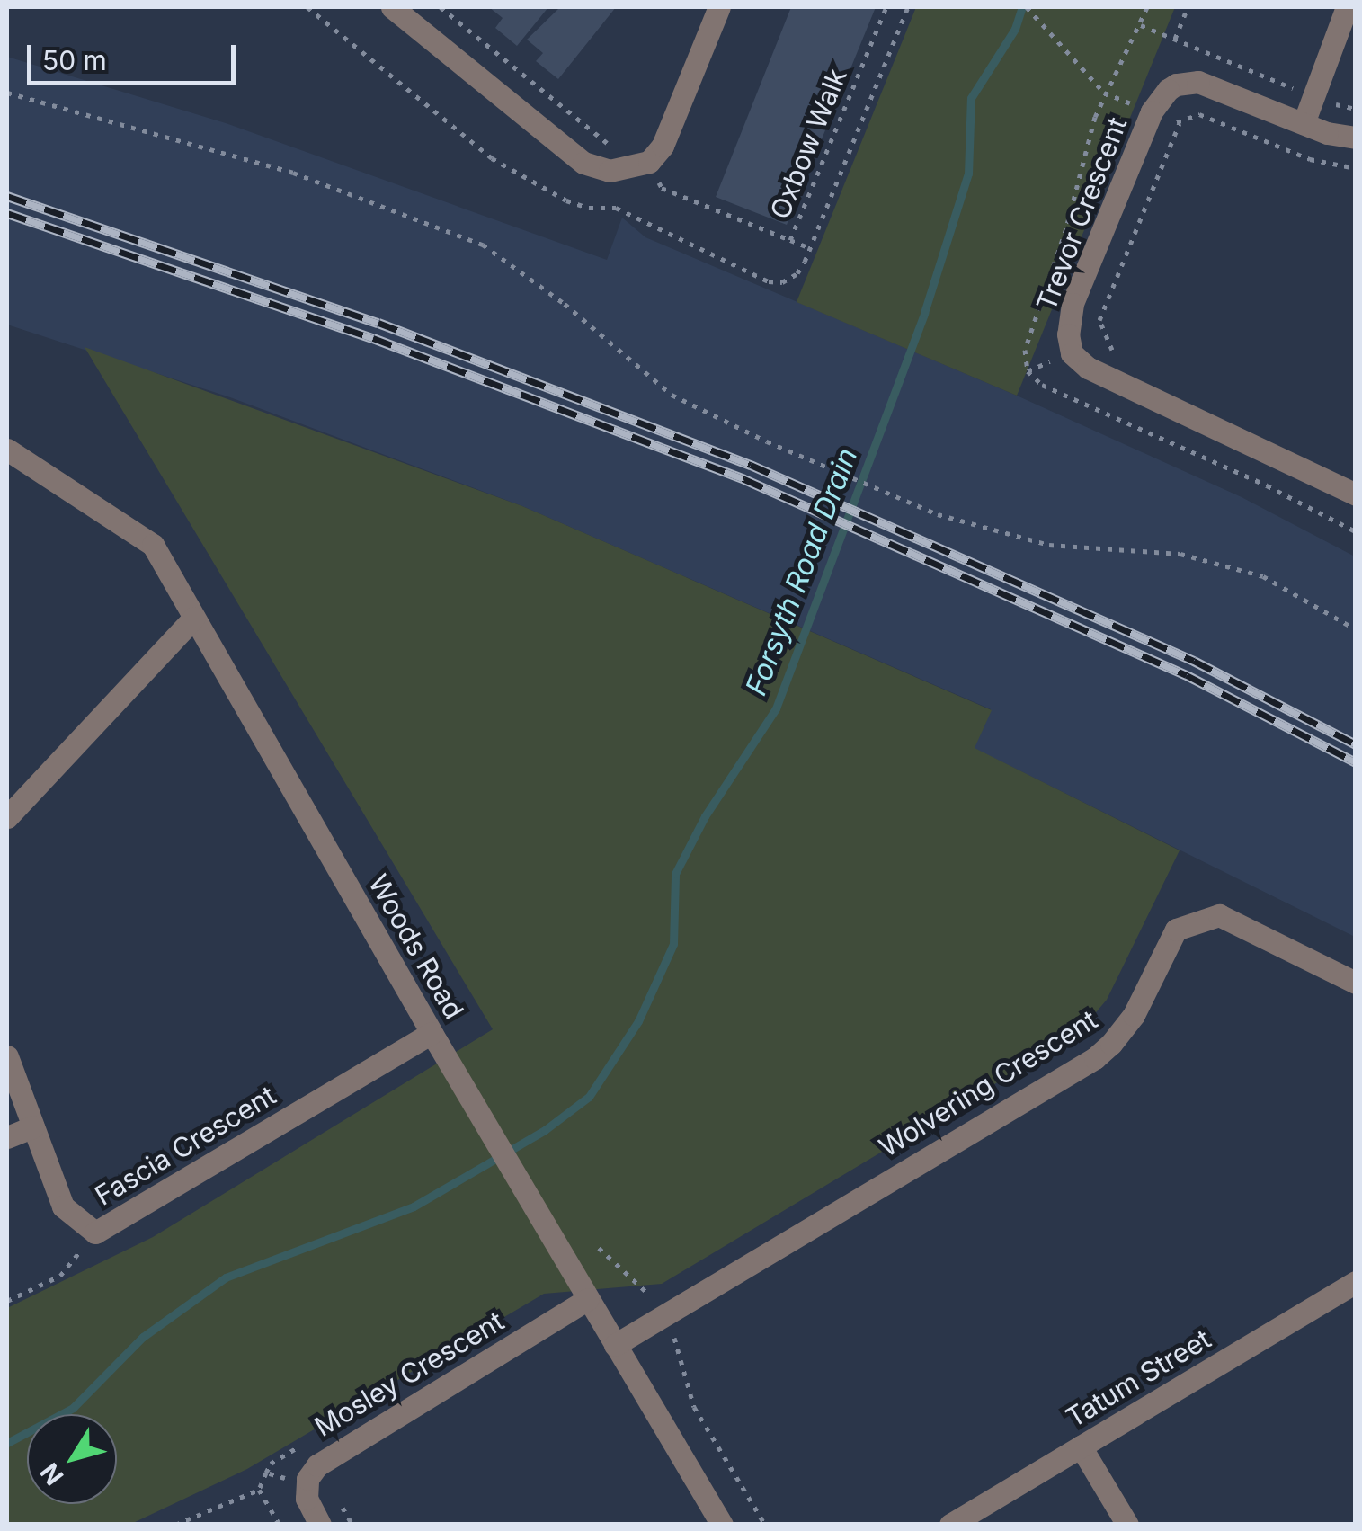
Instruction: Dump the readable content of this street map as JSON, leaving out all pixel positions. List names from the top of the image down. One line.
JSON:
{"streets":{"street":["Trevor Crescent","Woods Road","Wolvering Crescent","Fascia Crescent","Mosley Crescent","Tatum Street"],"path":["Oxbow Walk"]},"crossings":[["Woods Road","Wolvering Crescent"],["Woods Road","Fascia Crescent"],["Woods Road","Mosley Crescent"]],"water":["Forsyth Road Drain"],"scale_bar":"50 m","north":"bottom left"}
